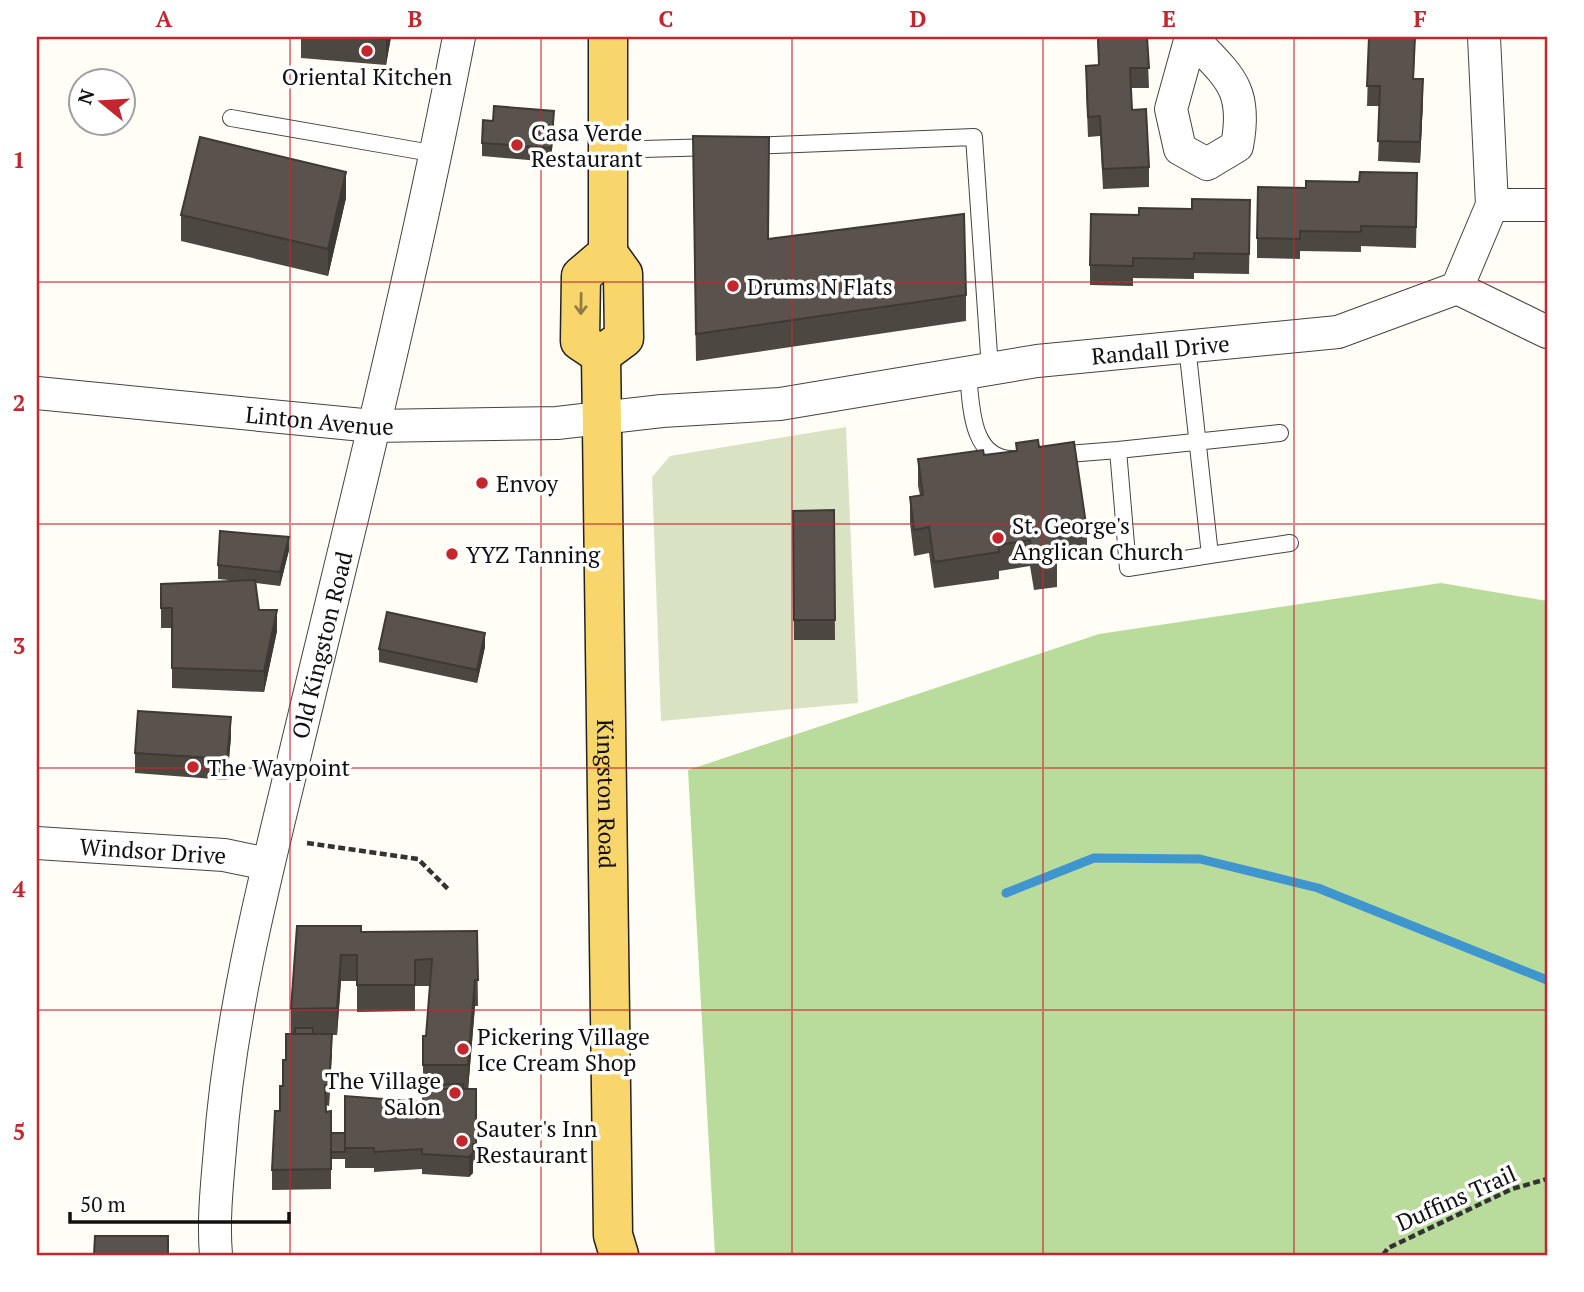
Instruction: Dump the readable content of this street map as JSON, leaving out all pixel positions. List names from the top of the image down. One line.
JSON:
{"streets":{"main road":["Kingston Road"],"street":["Randall Drive","Linton Avenue","Old Kingston Road","Windsor Drive"],"path":["Duffins Trail"]},"crossings":[["Randall Drive","Linton Avenue"],["Randall Drive","Kingston Road"],["Linton Avenue","Old Kingston Road"],["Linton Avenue","Kingston Road"],["Old Kingston Road","Windsor Drive"]],"places":["Oriental Kitchen","Casa Verde Restaurant","Drums N Flats","Envoy","St. George's Anglican Church","YYZ Tanning","The Waypoint","Pickering Village Ice Cream Shop","The Village Salon","Sauter's Inn Restaurant"],"scale_bar":"50 m","north":"left","grid":{"columns":["A","B","C","D","E","F"],"rows":["1","2","3","4","5"]}}
